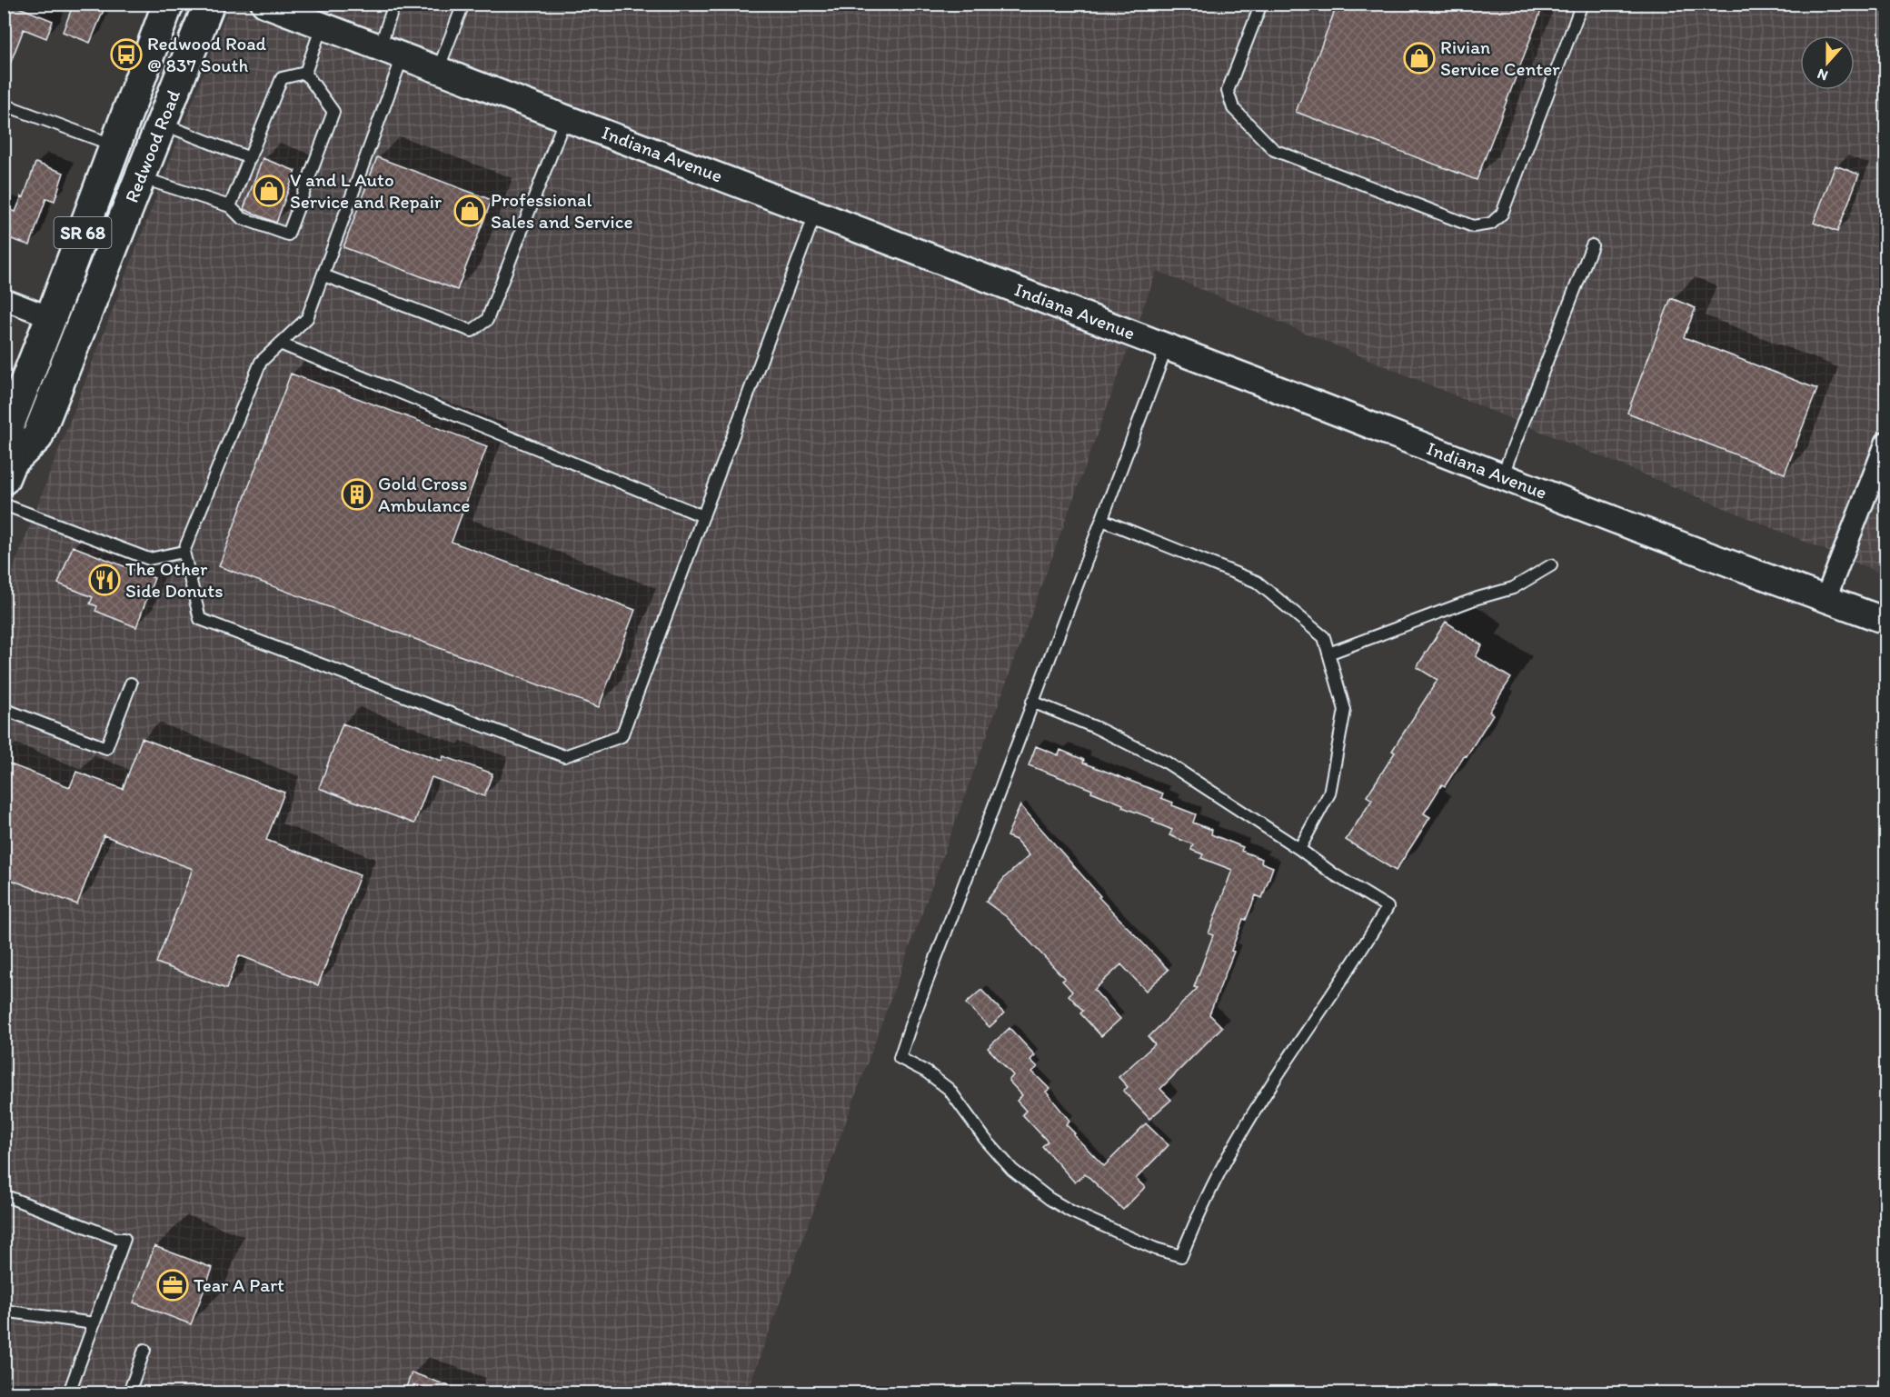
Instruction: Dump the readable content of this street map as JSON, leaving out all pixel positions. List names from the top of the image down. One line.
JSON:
{"streets":{"main road":["Redwood Road","SR 68"],"street":["Indiana Avenue"]},"places":{"bus stop":["Redwood Road @ 837 South"],"shop":["Rivian Service Center","V and L Auto Service and Repair","Professional Sales and Service"],"building":["Gold Cross Ambulance"],"restaurant":["The Other Side Donuts"],"office":["Tear A Part"]},"north":"bottom"}
